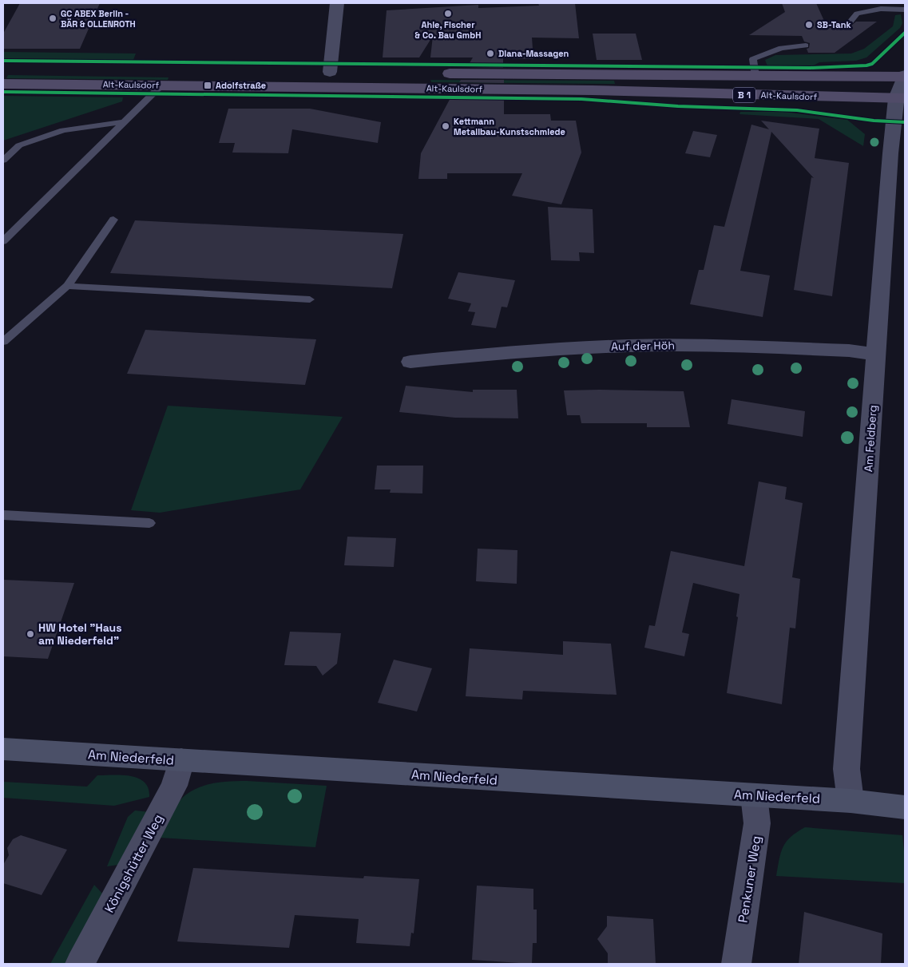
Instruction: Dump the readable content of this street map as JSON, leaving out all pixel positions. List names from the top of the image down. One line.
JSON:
{"streets":{"main road":["Alt-Kaulsdorf","B 1"],"street":["Auf der Höh","Am Feldberg","Am Niederfeld","Königshütter Weg","Penkuner Weg"]},"crossings":[["Alt-Kaulsdorf","Am Feldberg"],["Auf der Höh","Am Feldberg"],["Am Feldberg","Am Niederfeld"],["Am Niederfeld","Königshütter Weg"],["Am Niederfeld","Penkuner Weg"]],"places":{"other":["Ahle, Fischer & Co. Bau GmbH","GC ABEX Berlin - BÄR & OLLENROTH","SB-Tank","Diana-Massagen","Kettmann Metallbau-Kunstschmiede","HW Hotel \"Haus am Niederfeld\""],"transit":["Adolfstraße"]}}
